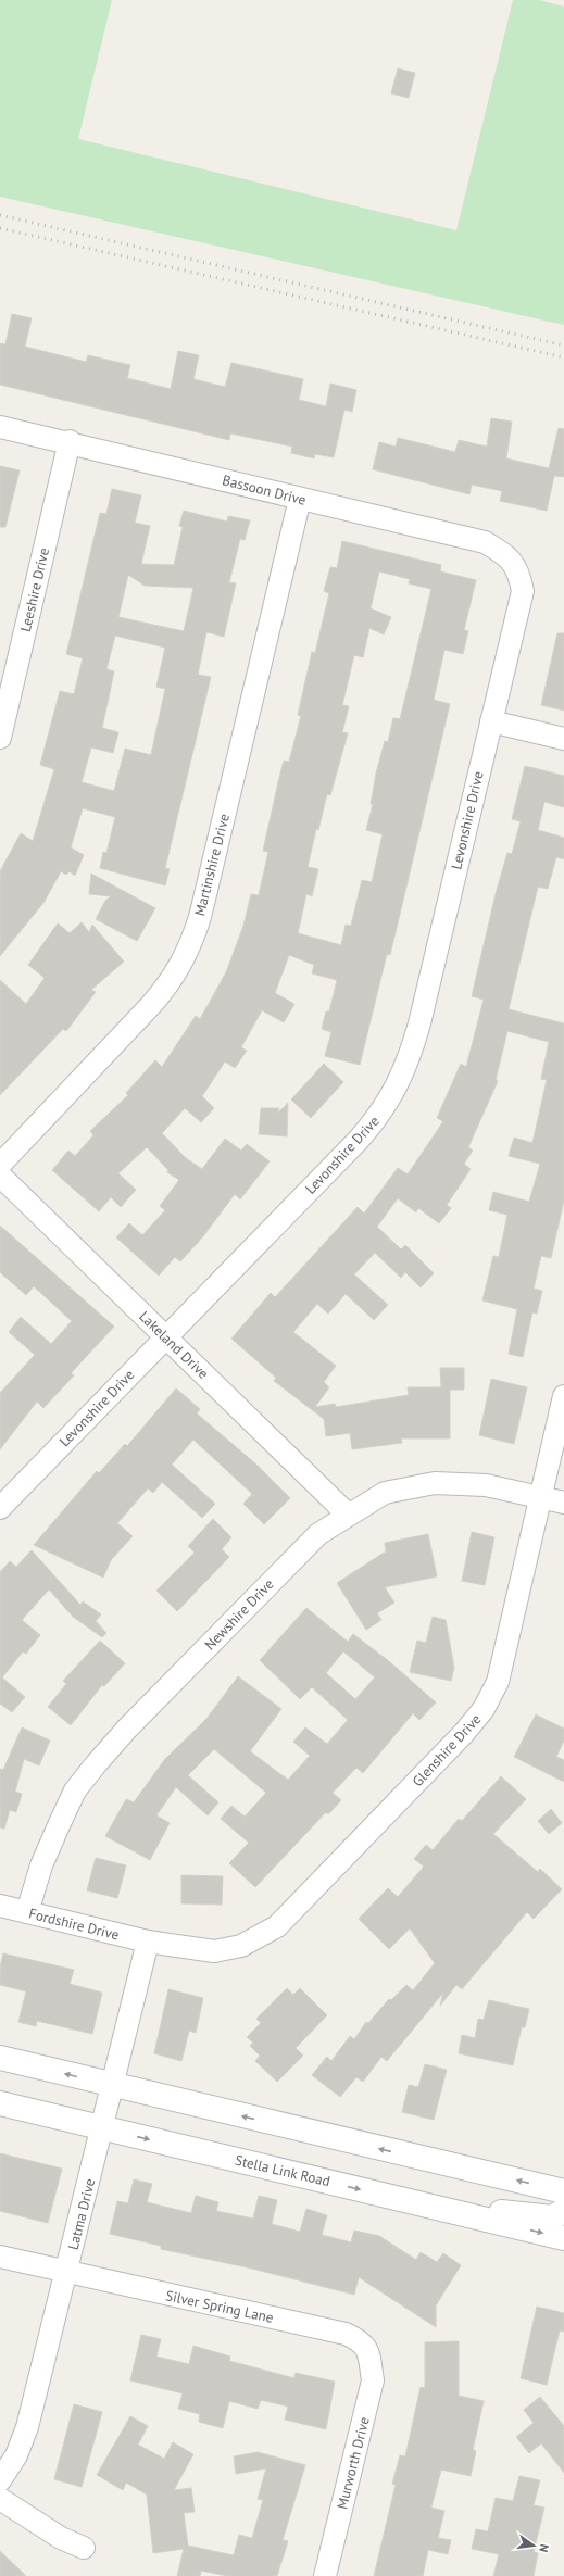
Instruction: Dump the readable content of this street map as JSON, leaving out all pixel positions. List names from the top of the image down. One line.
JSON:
{"streets":{"main road":["Stella Link Road"],"street":["Bassoon Drive","Leeshire Drive","Levonshire Drive","Martinshire Drive","Lakeland Drive","Newshire Drive","Glenshire Drive","Fordshire Drive","Latma Drive","Silver Spring Lane","Murworth Drive"]},"crossings":[["Bassoon Drive","Leeshire Drive"],["Bassoon Drive","Levonshire Drive"],["Bassoon Drive","Martinshire Drive"],["Levonshire Drive","Lakeland Drive"],["Lakeland Drive","Newshire Drive"],["Newshire Drive","Glenshire Drive"],["Newshire Drive","Fordshire Drive"],["Glenshire Drive","Fordshire Drive"],["Glenshire Drive","Latma Drive"],["Fordshire Drive","Latma Drive"],["Stella Link Road","Latma Drive"],["Latma Drive","Silver Spring Lane"],["Silver Spring Lane","Murworth Drive"]],"north":"right"}
